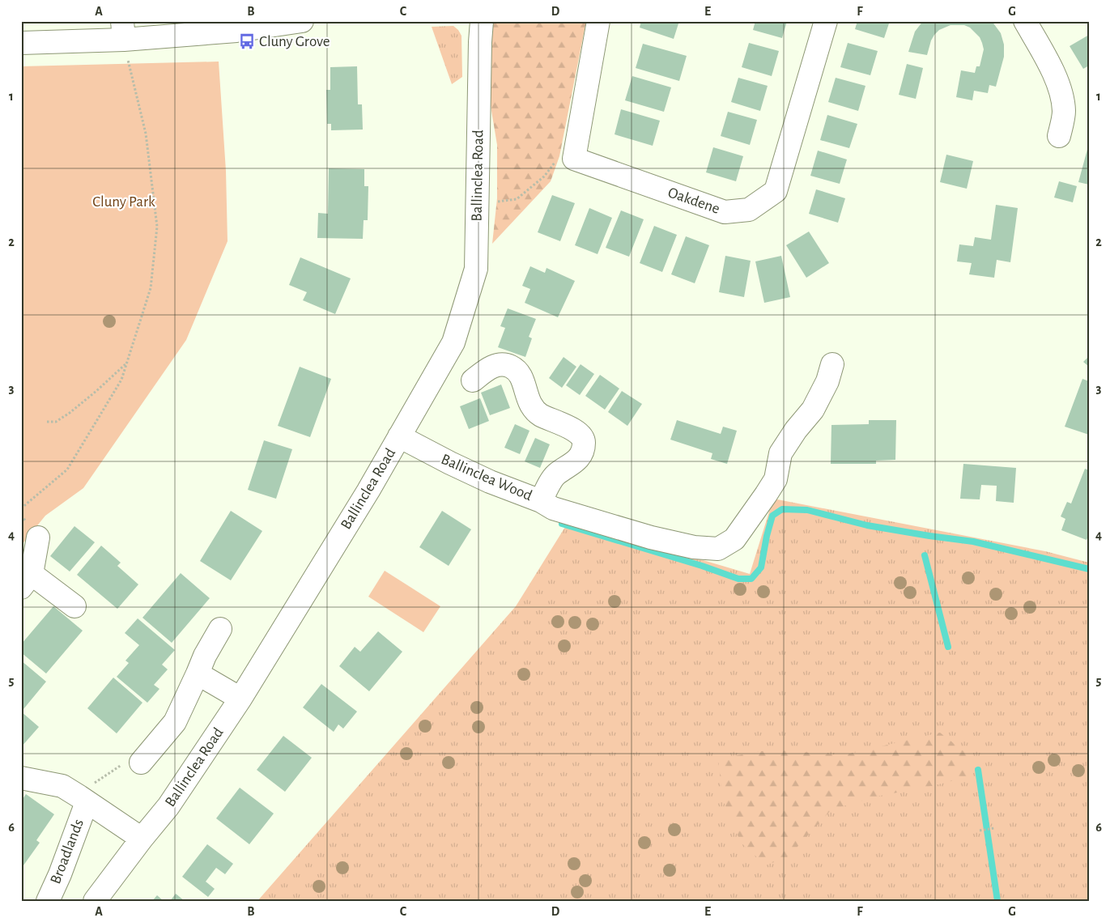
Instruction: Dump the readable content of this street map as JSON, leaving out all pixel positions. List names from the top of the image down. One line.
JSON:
{"streets":{"street":["Ballinclea Road","Oakdene","Ballinclea Wood","Broadlands"]},"crossings":[["Ballinclea Road","Ballinclea Wood"],["Ballinclea Road","Broadlands"]],"parks":["Cluny Park"],"places":{"bus stop":["Cluny Grove"]},"grid":{"columns":["A","B","C","D","E","F","G"],"rows":["1","2","3","4","5","6"]}}
